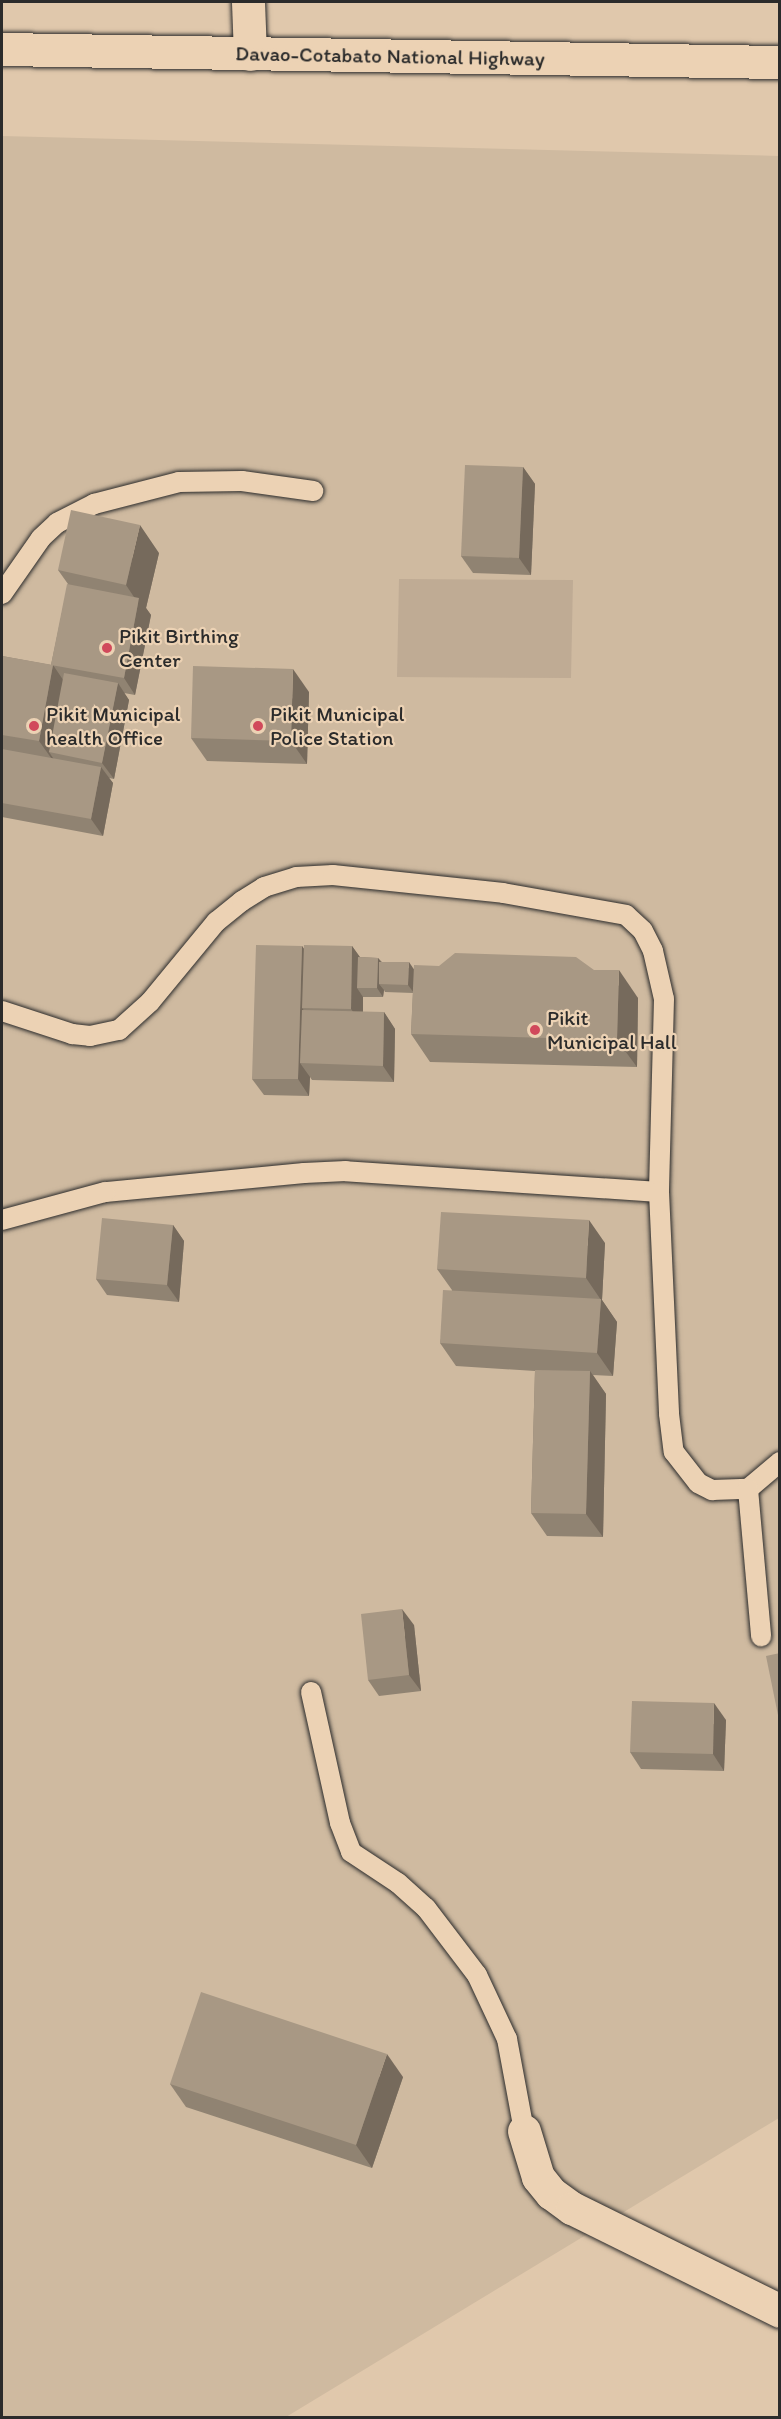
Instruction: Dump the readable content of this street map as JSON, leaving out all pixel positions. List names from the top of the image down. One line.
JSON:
{"streets":{"main road":["Davao-Cotabato National Highway"]},"places":["Pikit Birthing Center","Pikit Municipal health Office","Pikit Municipal Police Station","Pikit Municipal Hall"]}
